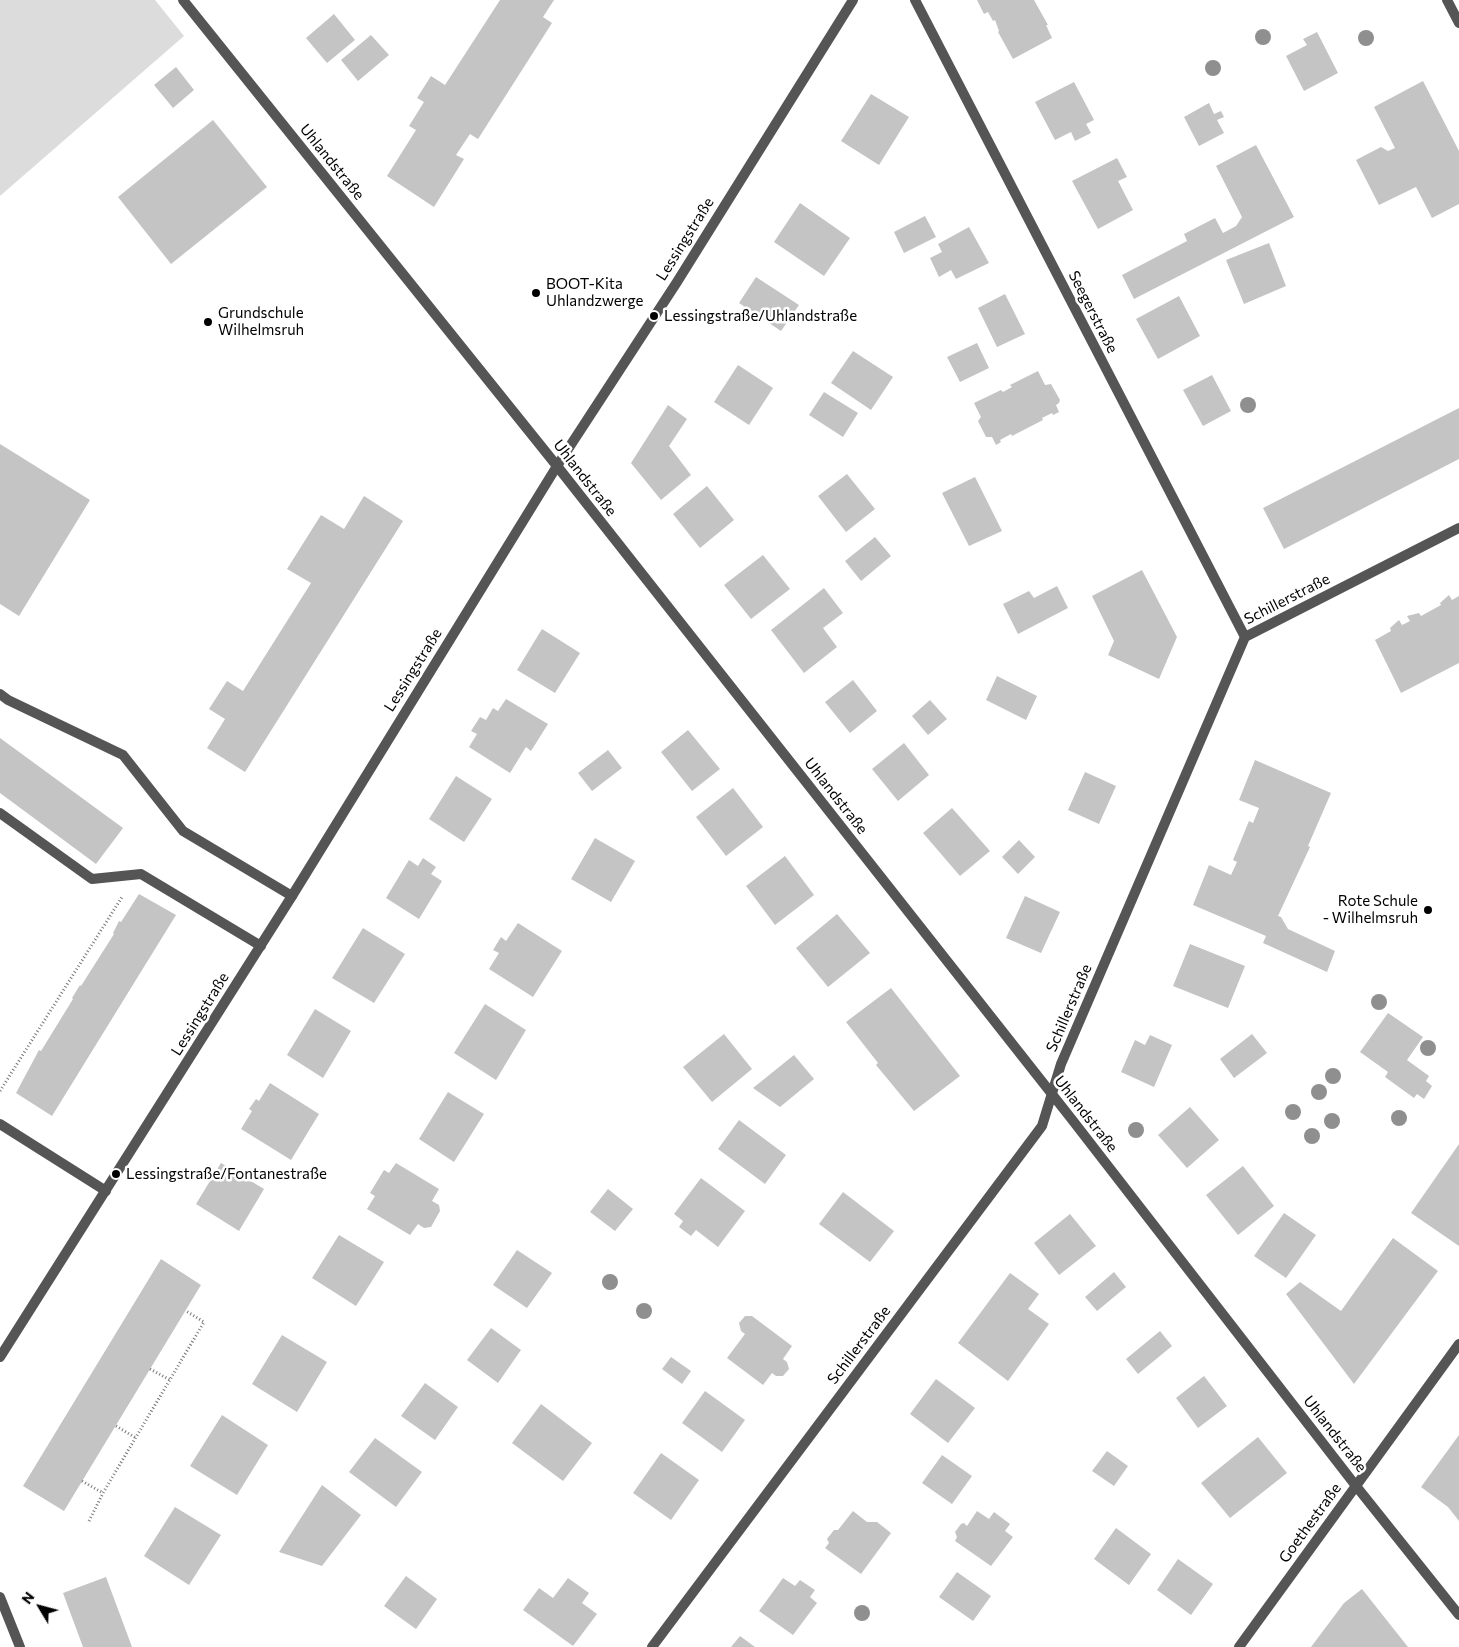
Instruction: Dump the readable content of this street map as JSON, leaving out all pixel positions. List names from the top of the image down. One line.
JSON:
{"streets":{"street":["Uhlandstraße","Lessingstraße","Seegerstraße","Schillerstraße","Goethestraße"]},"crossings":[["Uhlandstraße","Lessingstraße"],["Uhlandstraße","Schillerstraße"],["Uhlandstraße","Goethestraße"],["Seegerstraße","Schillerstraße"]],"places":["BOOT-Kita Uhlandzwerge","Lessingstraße/Uhlandstraße","Grundschule Wilhelmsruh","Rote Schule - Wilhelmsruh","Lessingstraße/Fontanestraße"],"north":"top left"}
